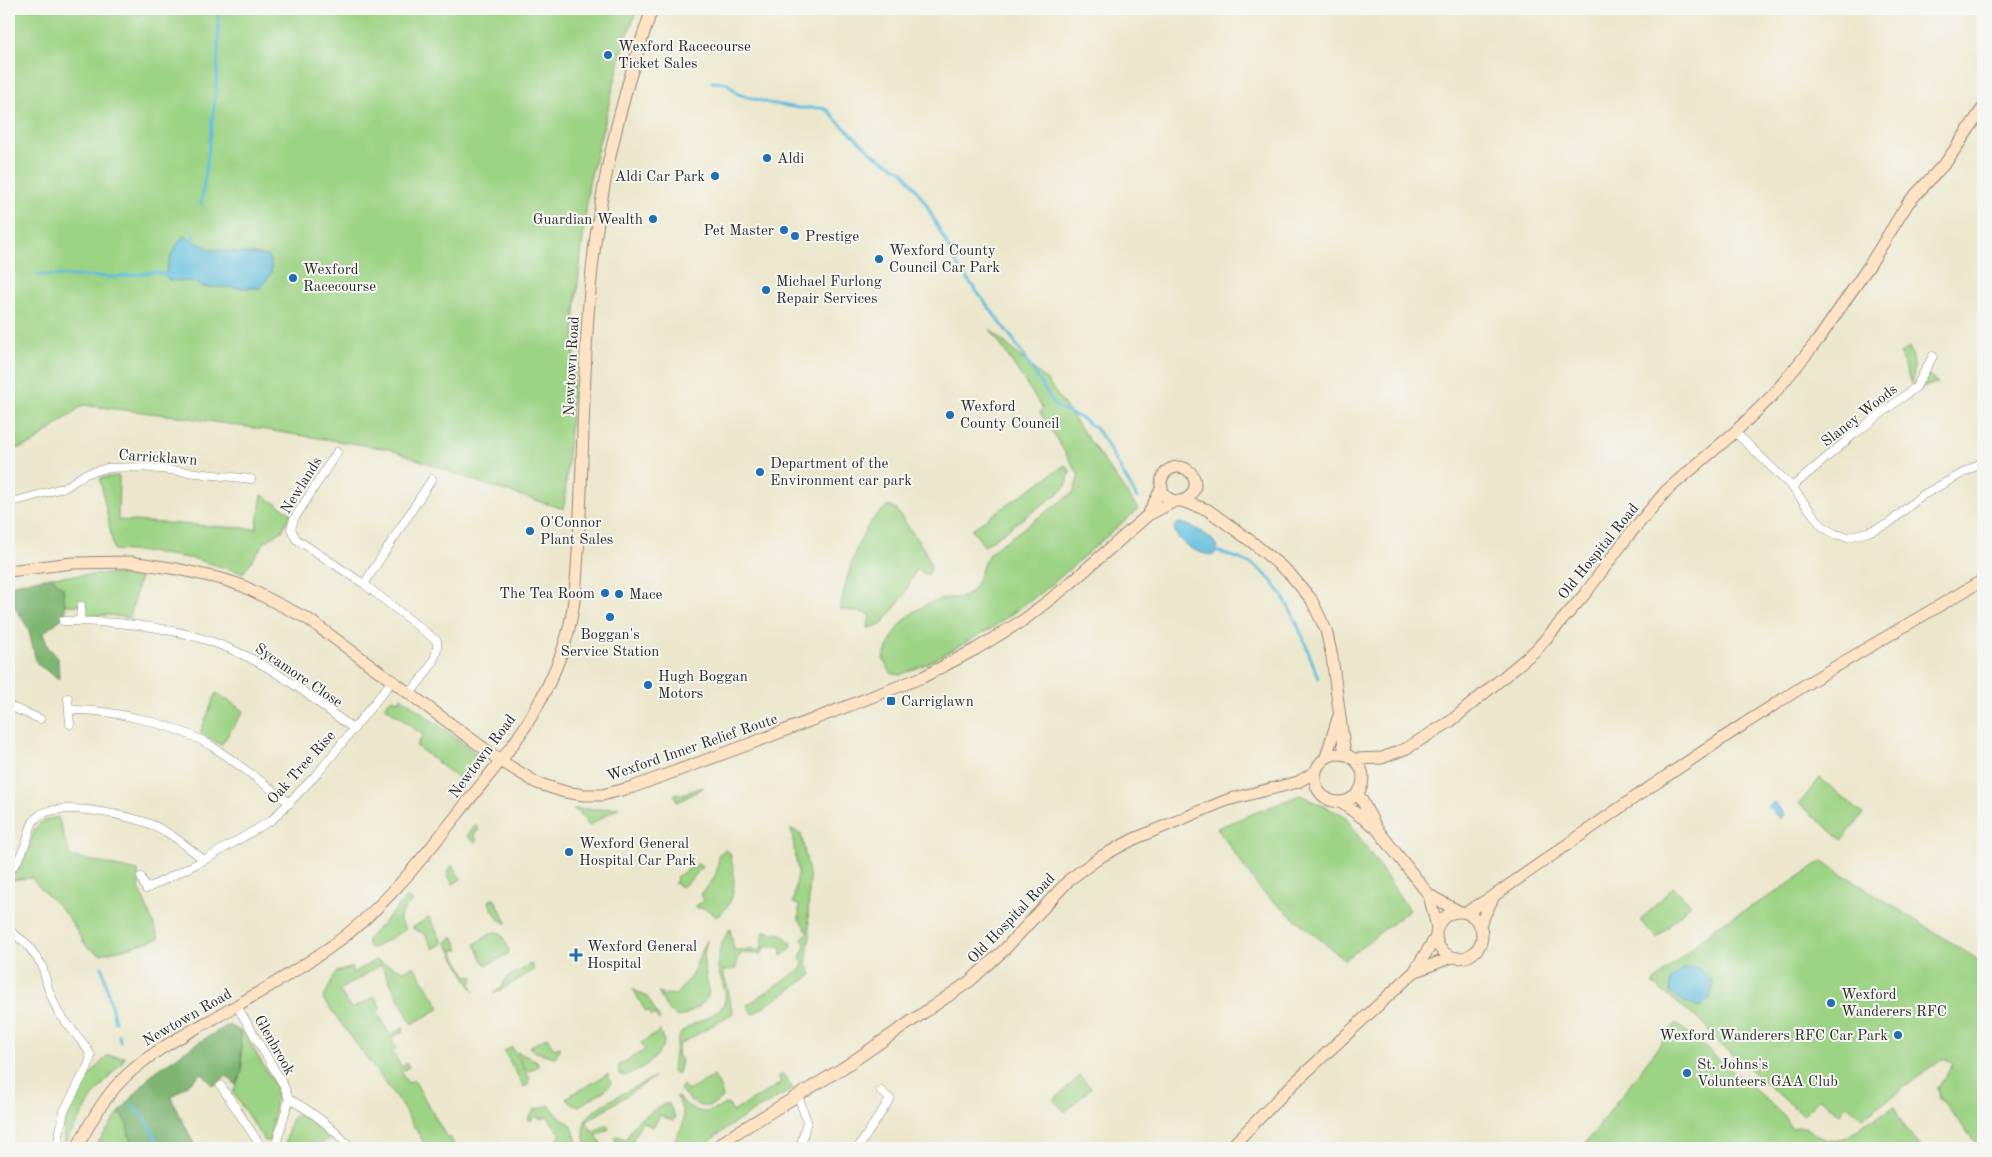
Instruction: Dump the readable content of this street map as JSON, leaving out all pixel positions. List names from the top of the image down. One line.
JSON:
{"streets":{"street":["Newtown Road","Slaney Woods","Carricklawn","Newlands","Old Hospital Road","Sycamore Close","Wexford Inner Relief Route","Oak Tree Rise","Glenbrook"]},"crossings":[["Newtown Road","Wexford Inner Relief Route"],["Newtown Road","Glenbrook"],["Newlands","Wexford Inner Relief Route"],["Sycamore Close","Oak Tree Rise"],["Wexford Inner Relief Route","Oak Tree Rise"]],"places":{"other":["Wexford Racecourse Ticket Sales","Aldi","Aldi Car Park","Guardian Wealth","Pet Master","Prestige","Wexford County Council Car Park","Wexford Racecourse","Michael Furlong Repair Services","Wexford County Council","Department of the Environment car park","O'Connor Plant Sales","The Tea Room","Mace","Boggan's Service Station","Hugh Boggan Motors","Wexford General Hospital Car Park","Wexford Wanderers RFC","Wexford Wanderers RFC Car Park","St. Johns's Volunteers GAA Club"],"transit":["Carriglawn"],"health":["Wexford General Hospital"]}}
